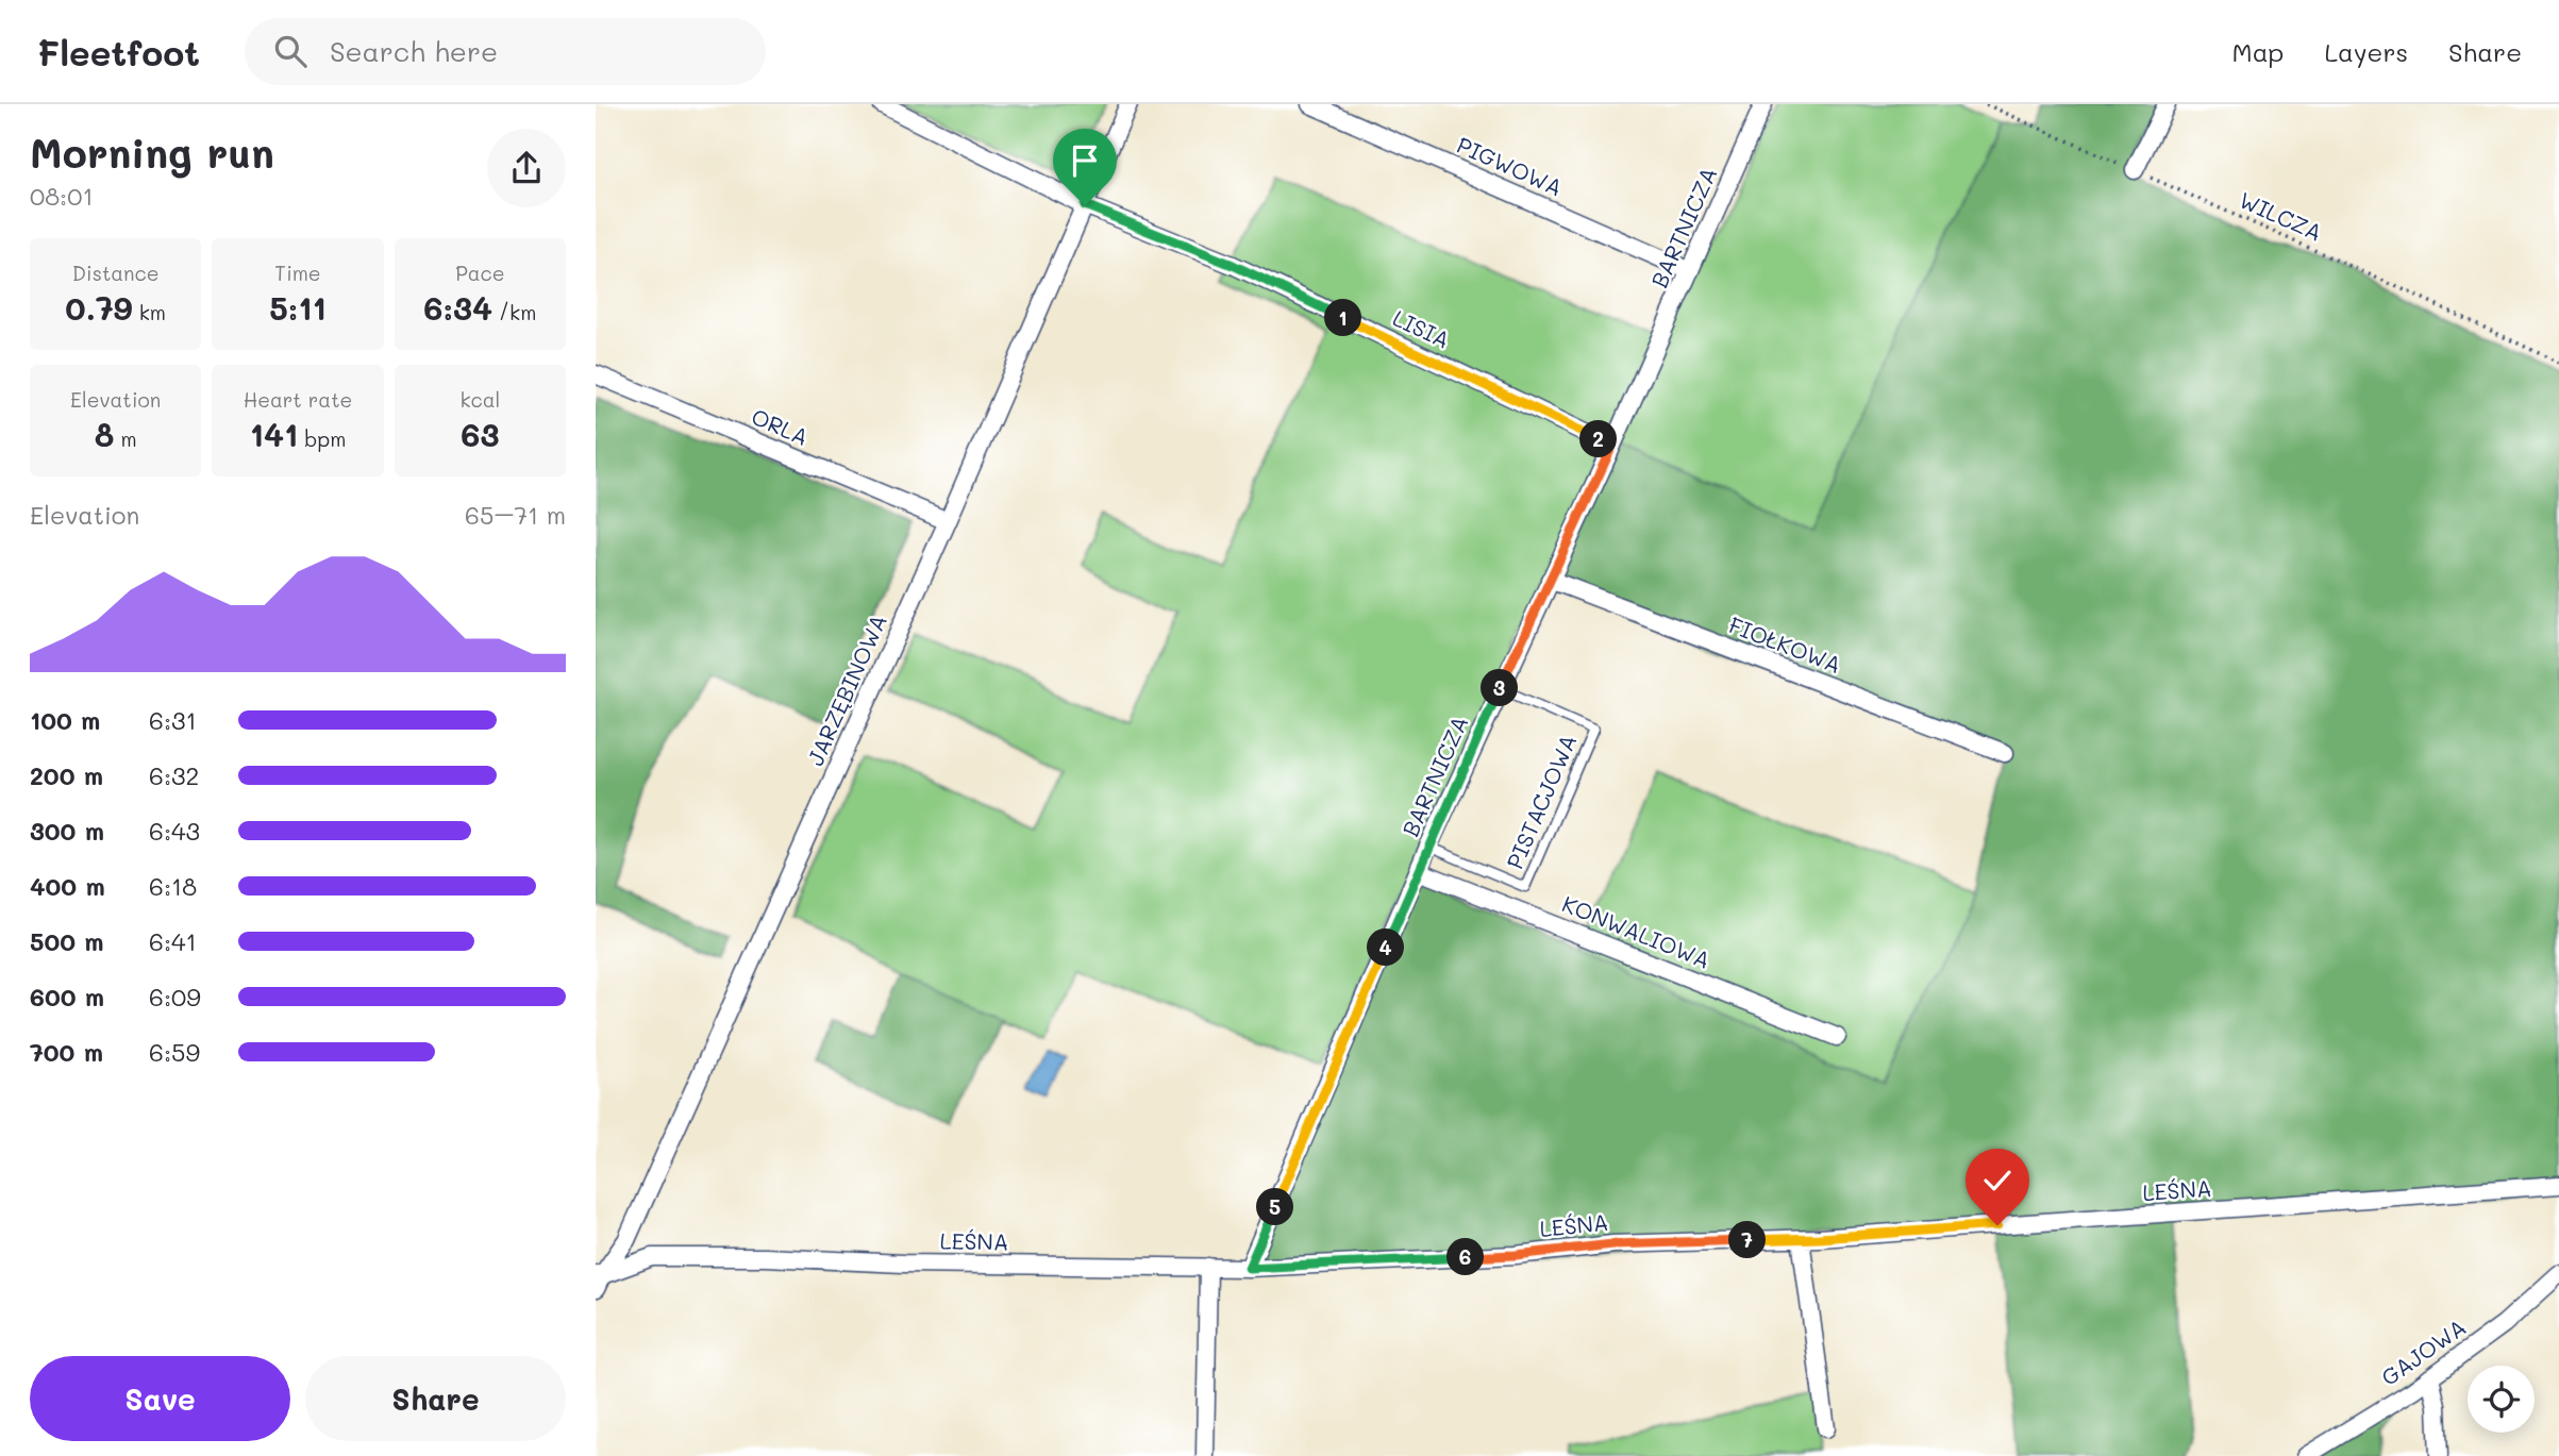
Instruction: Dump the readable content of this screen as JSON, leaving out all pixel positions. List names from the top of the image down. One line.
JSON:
{"streets":{"street":["PIGWOWA","BARTNICZA","LISIA","ORLA","FIOŁKOWA","JARZĘBINOWA","KONWALIOWA","LEŚNA","GAJOWA"],"lane":["PISTACJOWA"],"path":["WILCZA"]},"crossings":[["PIGWOWA","BARTNICZA"],["BARTNICZA","LISIA"],["BARTNICZA","FIOŁKOWA"],["BARTNICZA","PISTACJOWA"],["BARTNICZA","KONWALIOWA"],["BARTNICZA","LEŚNA"],["LISIA","JARZĘBINOWA"],["ORLA","JARZĘBINOWA"],["JARZĘBINOWA","LEŚNA"]],"page":{"header":"Fleetfoot","search":"Search here","nav":["Map","Layers","Share"],"heading":["Morning run","08:01"],"stats":[["Distance","0.79 km"],["Time","5:11"],["Pace","6:34 /km"],["Elevation","8 m"],["Heart rate","141 bpm"],["kcal","63"]],"pins":["1","2","3","4","5","7","6"],"chart":["Elevation","65–71 m"],"list":[{"name":"100 m","note":"6:31"},{"name":"200 m","note":"6:32"},{"name":"300 m","note":"6:43"},{"name":"400 m","note":"6:18"},{"name":"500 m","note":"6:41"},{"name":"600 m","note":"6:09"},{"name":"700 m","note":"6:59"}],"buttons":["Save","Share"]}}
